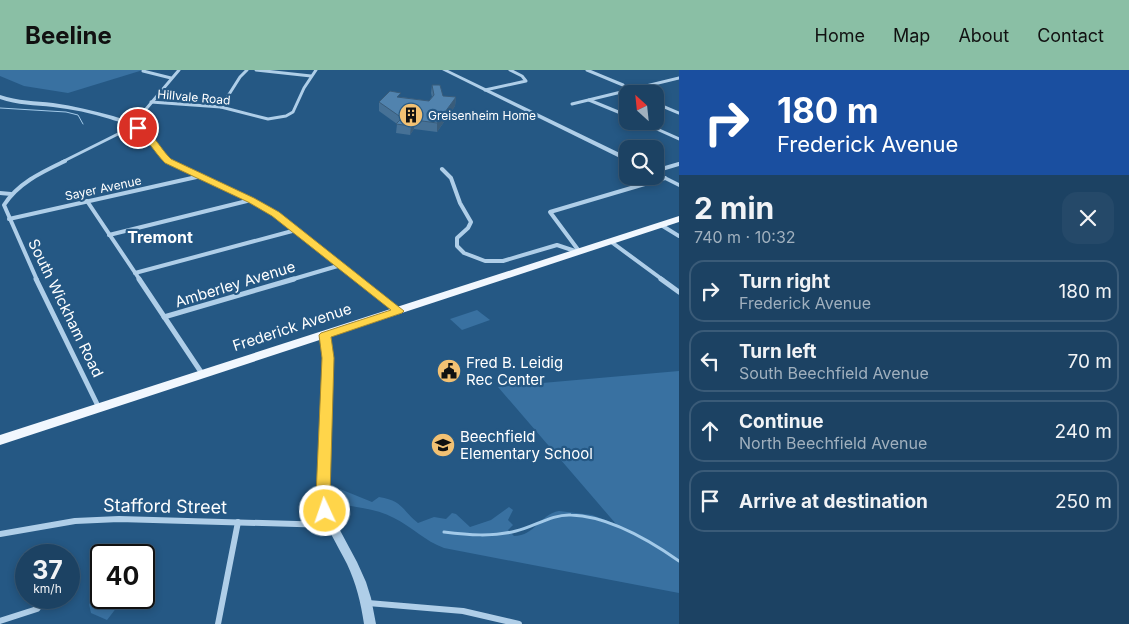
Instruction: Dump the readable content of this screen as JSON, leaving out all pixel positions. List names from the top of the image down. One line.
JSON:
{"streets":{"main road":["Frederick Avenue"],"street":["Hillvale Road","Sayer Avenue","Amberley Avenue","South Wickham Road","Stafford Street"]},"crossings":[["Sayer Avenue","South Wickham Road"],["South Wickham Road","Frederick Avenue"]],"districts":["Tremont"],"places":{"building":["Greisenheim Home"],"public building":["Fred B. Leidig Rec Center"],"school or university":["Beechfield Elementary School"]},"north":"top left","page":{"header":"Beeline","nav":["Home","Map","About","Contact"],"turn":["180 m","Frederick Avenue"],"heading":["2 min","740 m · 10:32"],"list":[{"name":"Turn right","note":"Frederick Avenue","value":"180 m"},{"name":"Turn left","note":"South Beechfield Avenue","value":"70 m"},{"name":"Continue","note":"North Beechfield Avenue","value":"240 m"},{"name":"Arrive at destination","value":"250 m"}],"speed":"37 km/h","limit":"40"}}
